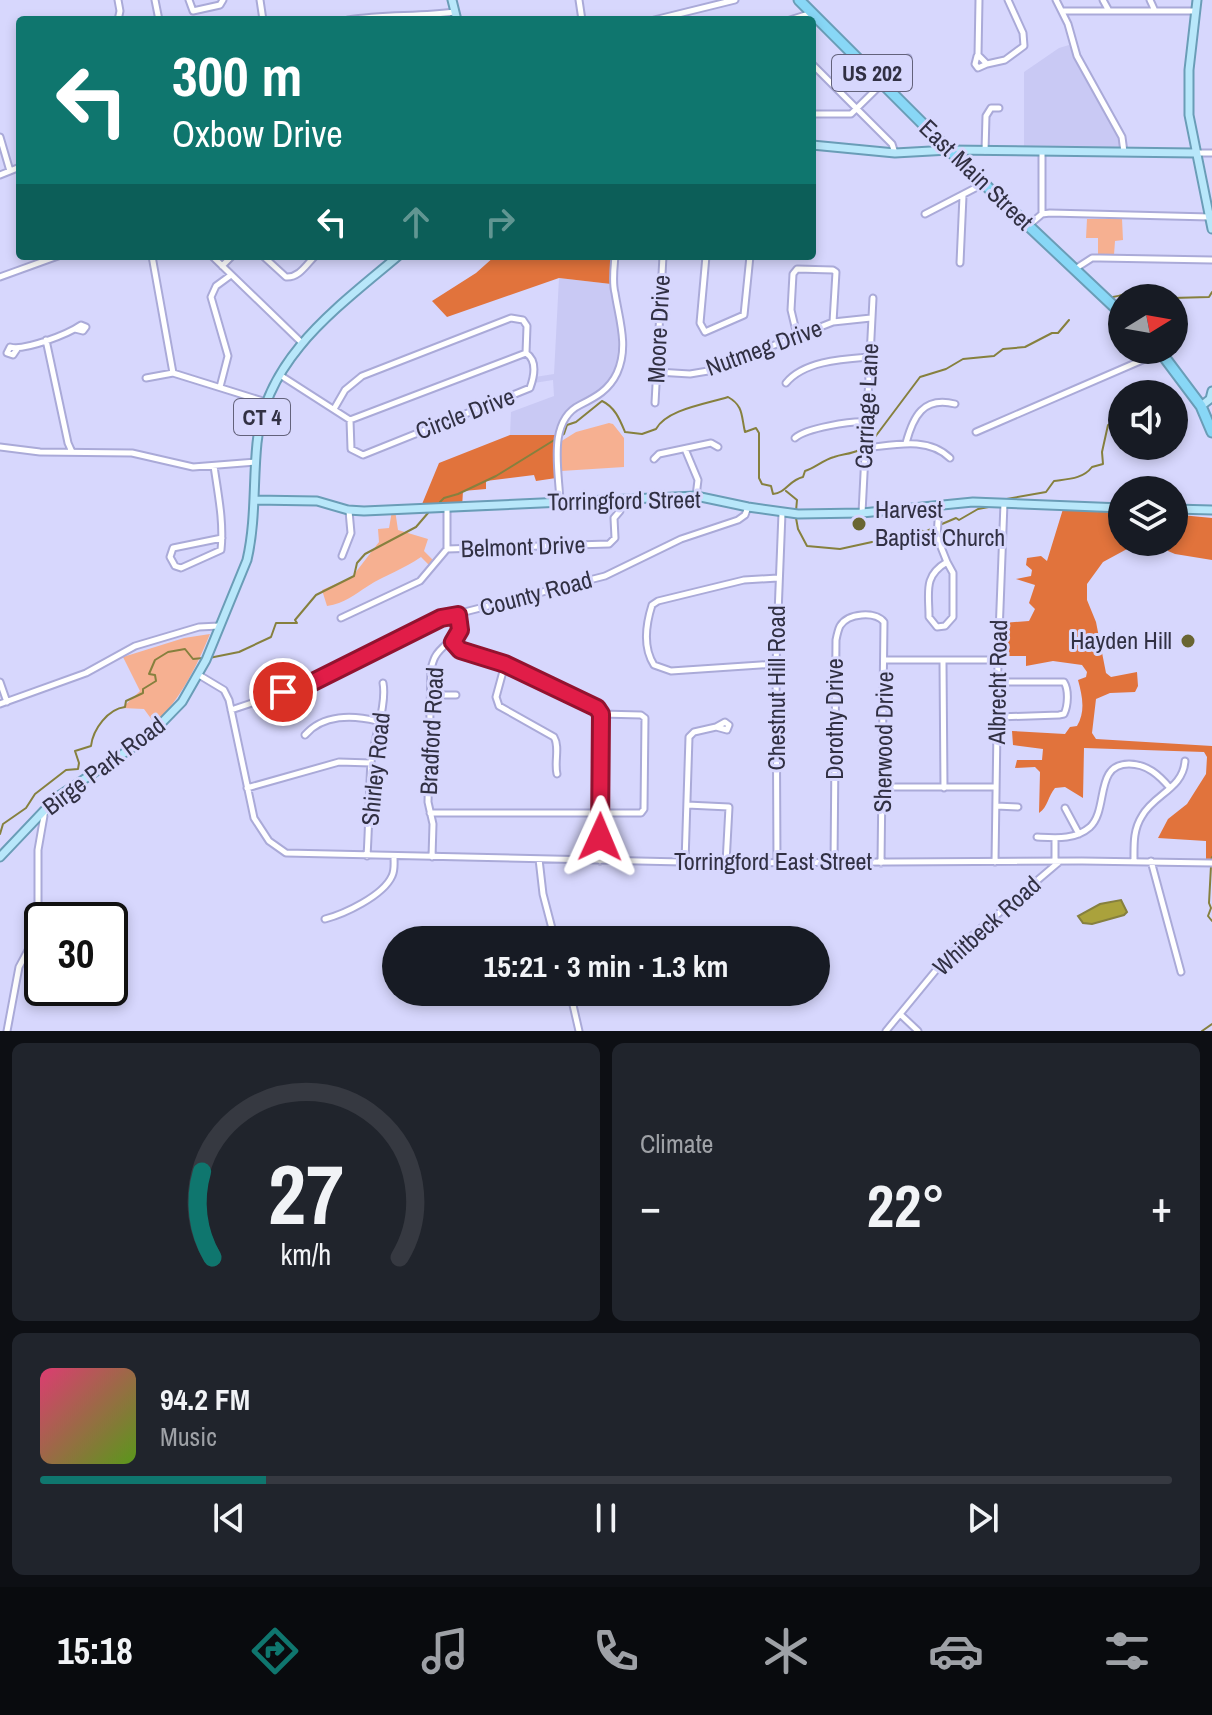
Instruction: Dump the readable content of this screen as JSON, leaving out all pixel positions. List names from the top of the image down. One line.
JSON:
{"streets":{"highway":["US 202","East Main Street"],"main road":["CT 4","Torringford Street","Birge Park Road"],"street":["Moore Drive","Nutmeg Drive","Carriage Lane","Circle Drive","Belmont Drive","County Road","Albrecht Road","Chestnut Hill Road","Dorothy Drive","Bradford Road","Sherwood Drive","Shirley Road","Torringford East Street","Whitbeck Road"]},"crossings":[["Moore Drive","Nutmeg Drive"],["Nutmeg Drive","Carriage Lane"],["Carriage Lane","Torringford Street"],["CT 4","Torringford Street"],["CT 4","Birge Park Road"],["Torringford Street","County Road"],["Torringford Street","Albrecht Road"],["Torringford Street","Chestnut Hill Road"],["County Road","Bradford Road"],["Albrecht Road","Torringford East Street"],["Chestnut Hill Road","Torringford East Street"],["Dorothy Drive","Sherwood Drive"],["Dorothy Drive","Torringford East Street"],["Bradford Road","Torringford East Street"],["Sherwood Drive","Torringford East Street"],["Shirley Road","Torringford East Street"],["Torringford East Street","Whitbeck Road"]],"places":["Harvest Baptist Church","Hayden Hill"],"north":"right","page":{"turn":["300 m","Oxbow Drive"],"limit":"30","trip":"15:21 · 3 min · 1.3 km","tile":"Climate","heat":["−","22°","+"],"song":["94.2 FM","Music"],"tabs":"15:18","gauge":["27","km/h"]}}
